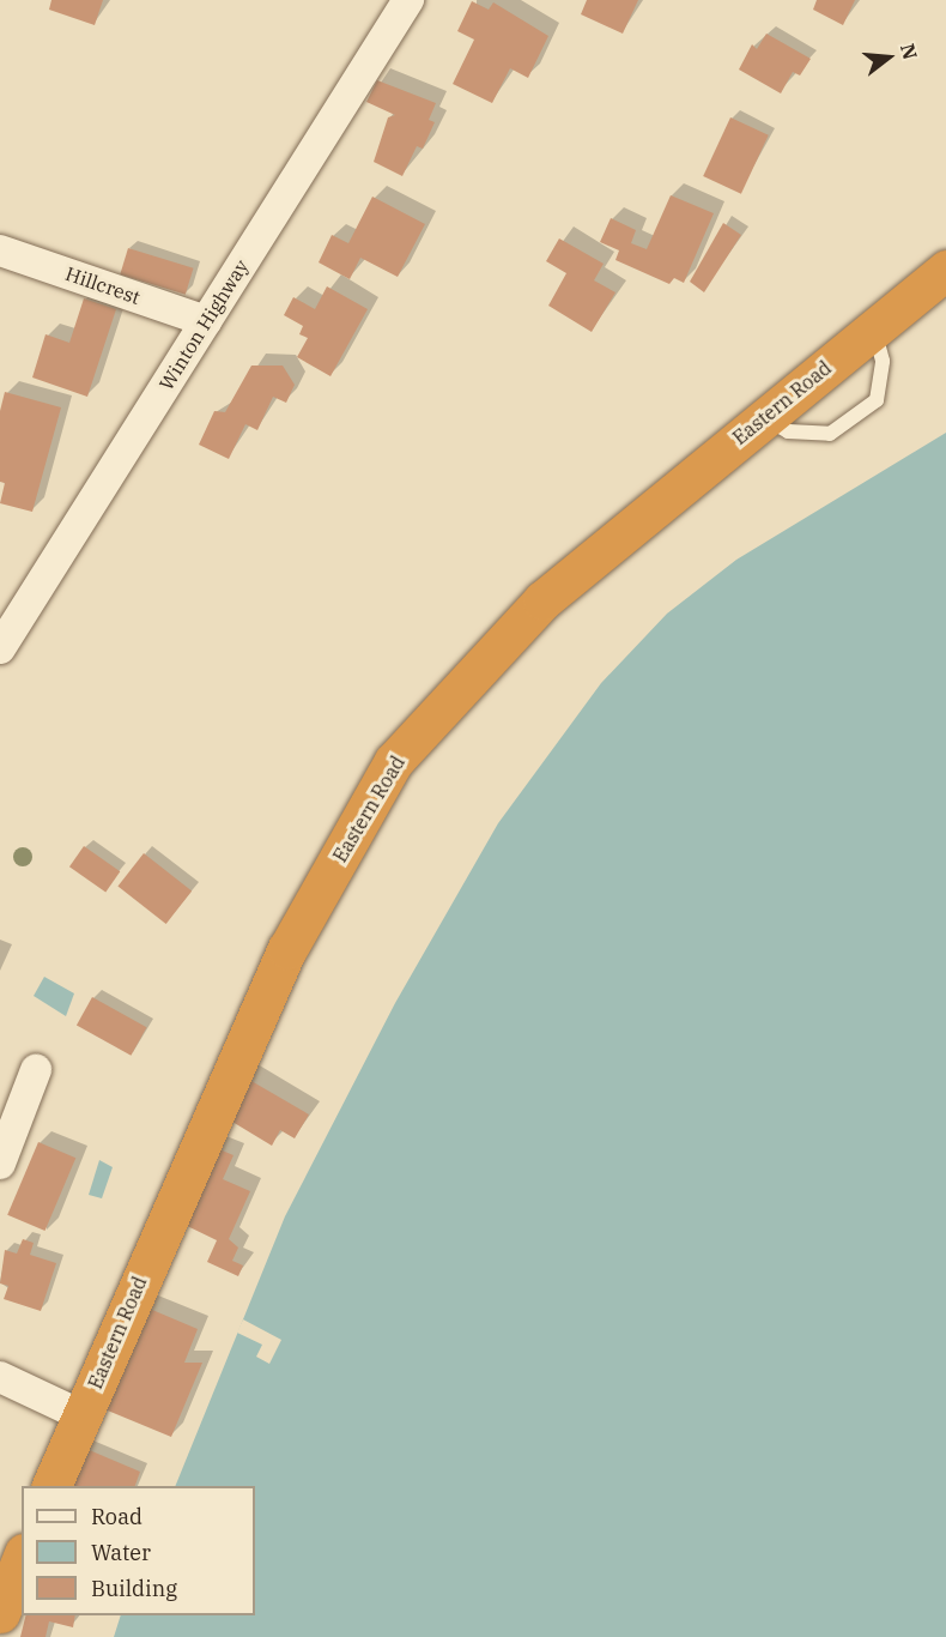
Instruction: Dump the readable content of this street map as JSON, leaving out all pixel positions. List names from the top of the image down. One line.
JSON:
{"streets":{"highway":["Eastern Road"],"street":["Hillcrest","Winton Highway"]},"crossings":[["Hillcrest","Winton Highway"]],"legend":["Road","Water","Building"],"north":"right"}
